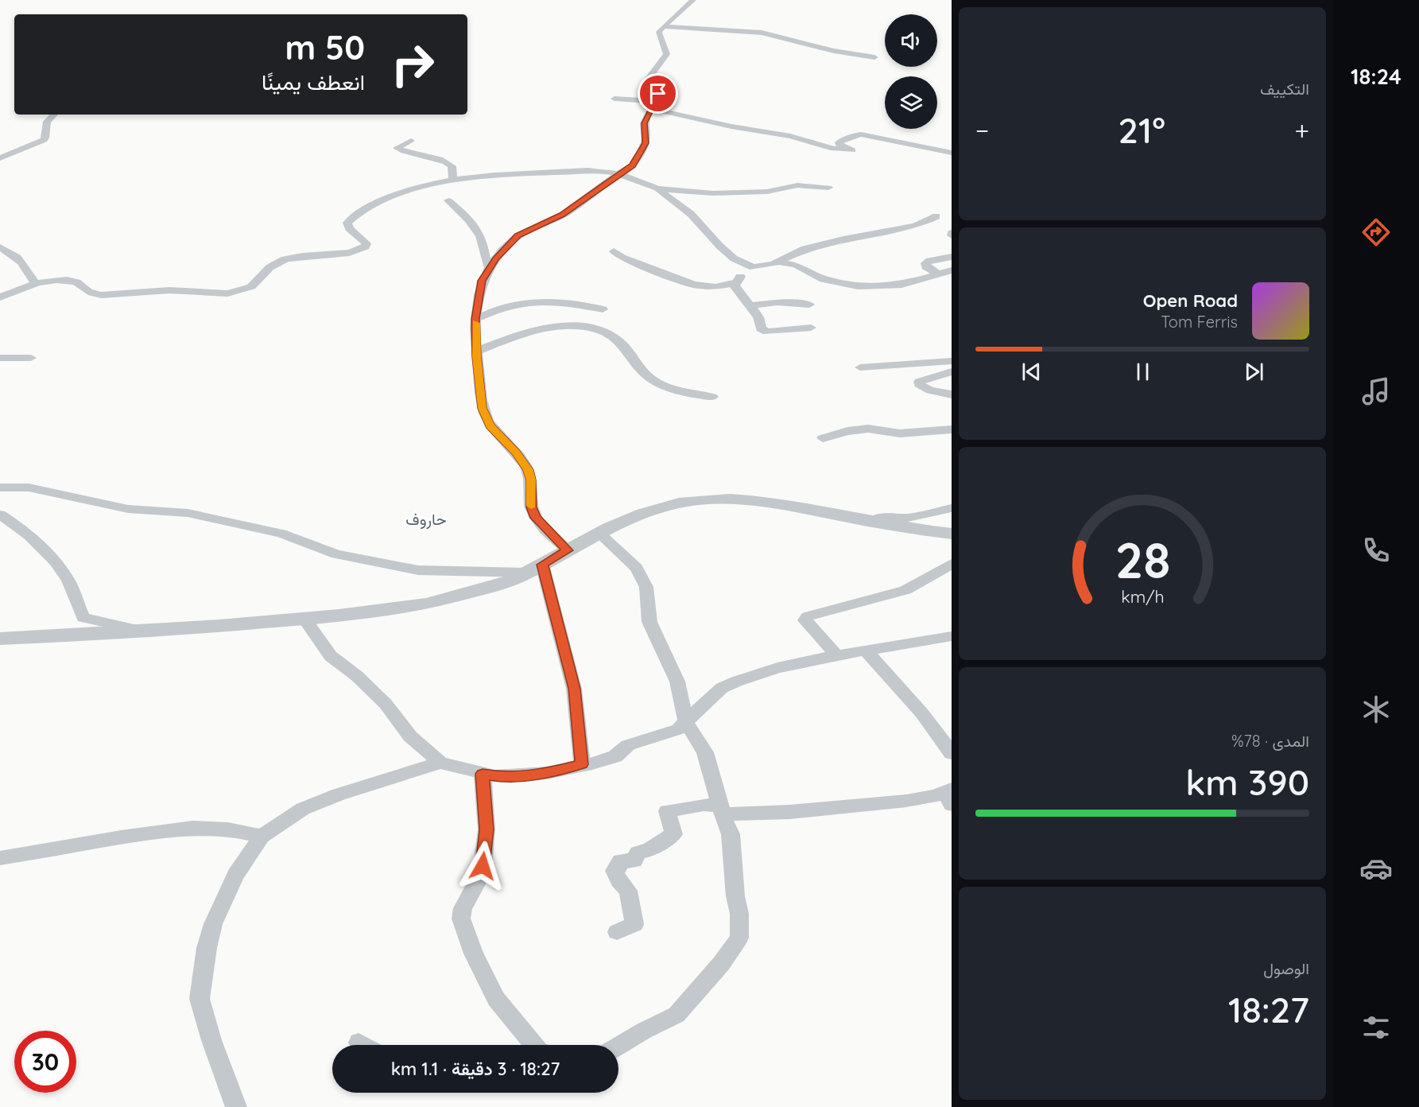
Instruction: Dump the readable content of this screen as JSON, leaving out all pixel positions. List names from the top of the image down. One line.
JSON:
{"districts":["حاروف"],"page":{"tabs":"18:24","tile":["التكييف",["المدى · 78%","390 km"],["الوصول","18:27"]],"turn":["50 m","انعطف يمينًا"],"heat":["−","21°","+"],"song":["Open Road","Tom Ferris"],"limit":"30","trip":"18:27 · 3 دقيقة · 1.1 km","gauge":["28","km/h"]}}
